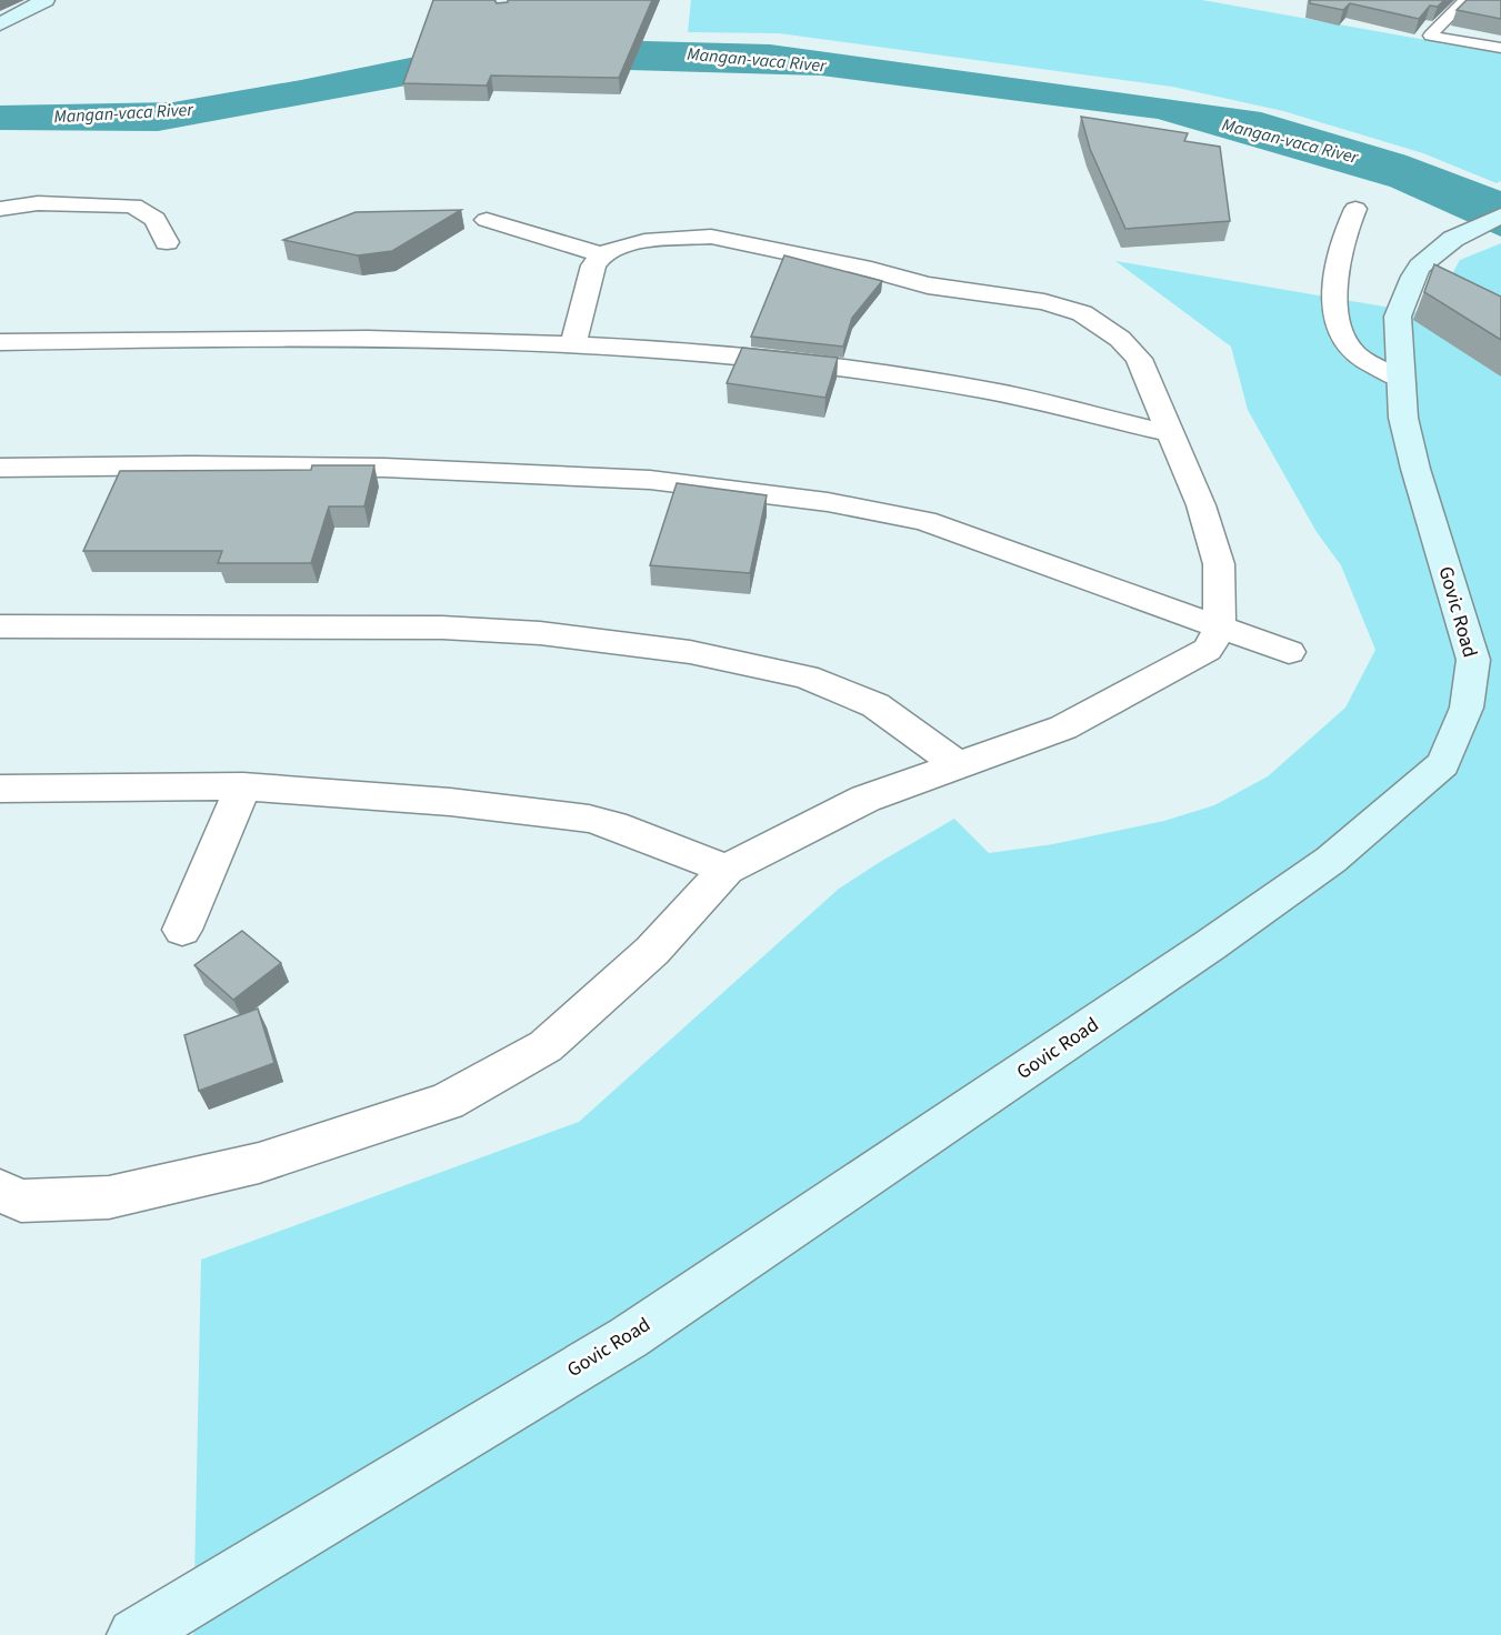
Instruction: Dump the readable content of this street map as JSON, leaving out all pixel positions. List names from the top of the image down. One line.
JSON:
{"streets":{"main road":["Govic Road"]},"water":["Mangan-vaca River"]}
